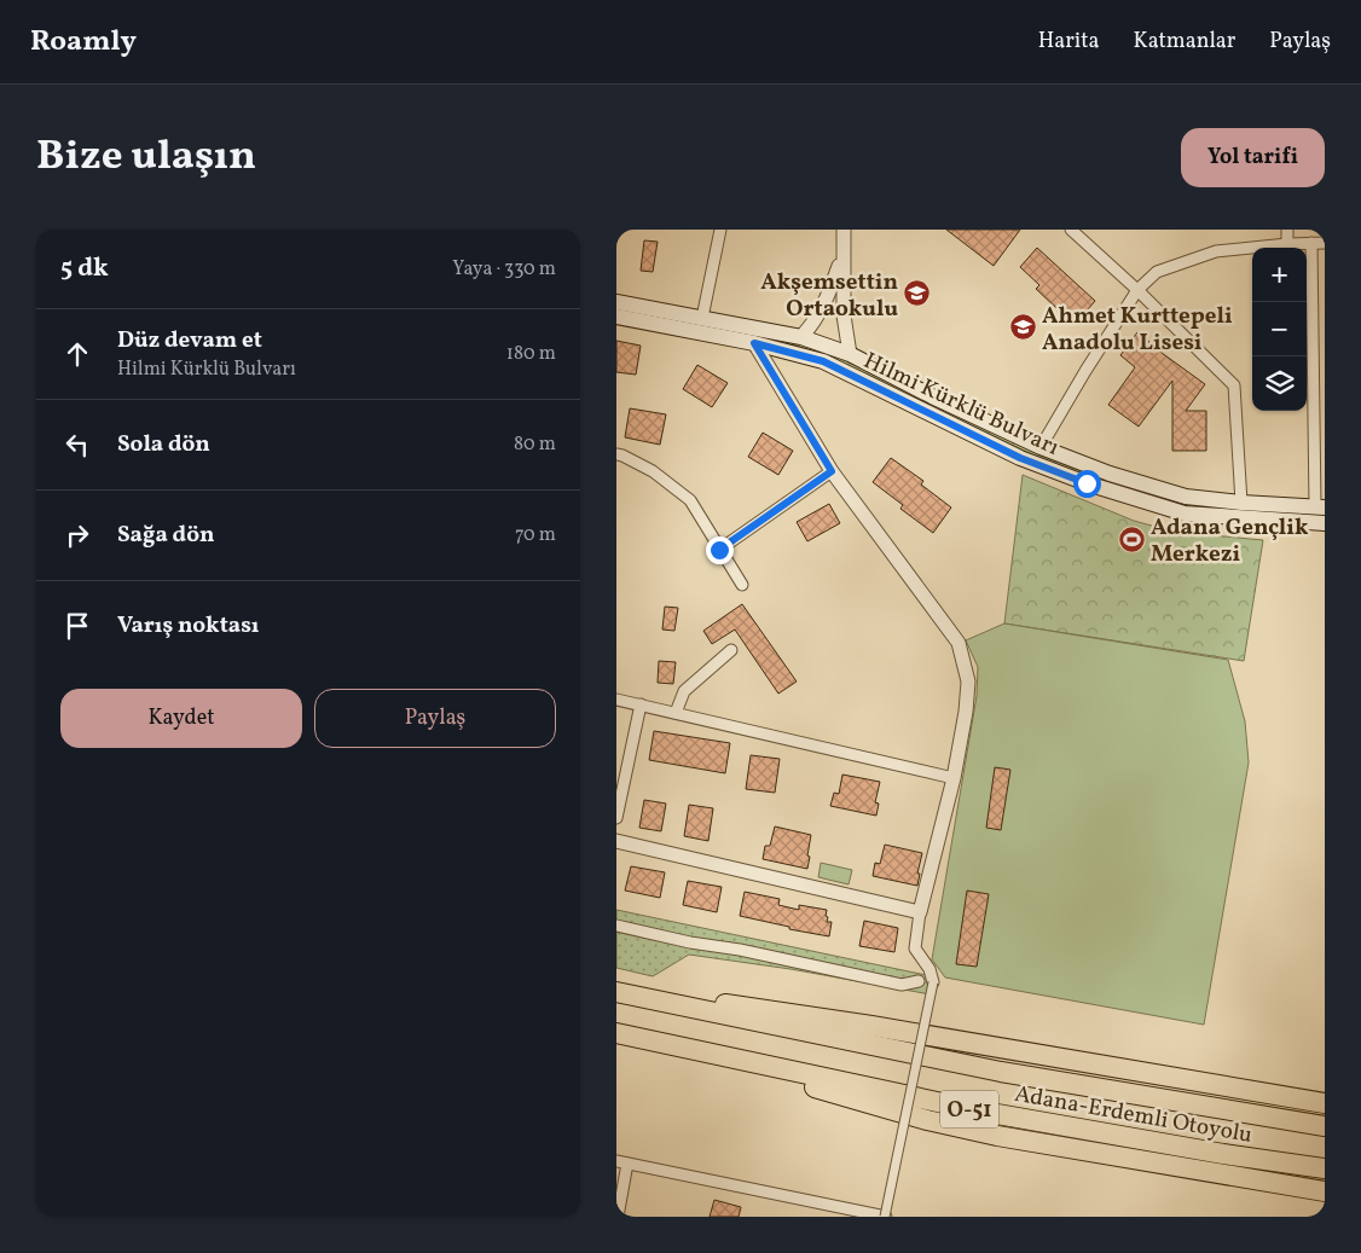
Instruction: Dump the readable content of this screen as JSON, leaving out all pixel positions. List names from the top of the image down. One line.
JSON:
{"streets":{"highway":["O-51","Adana-Erdemli Otoyolu"],"main road":["Hilmi Kürklü Bulvarı"]},"places":{"school or university":["Akşemsettin Ortaokulu","Ahmet Kurttepeli Anadolu Lisesi"],"sports":["Adana Gençlik Merkezi"]},"page":{"header":"Roamly","nav":["Harita","Katmanlar","Paylaş"],"title":"Bize ulaşın","buttons":["Yol tarifi",["Kaydet","Paylaş"]],"heading":["5 dk","Yaya · 330 m"],"map_buttons":["+","−"],"list":[["Düz devam et","Hilmi Kürklü Bulvarı","180 m"],["Sola dön","80 m"],["Sağa dön","70 m"],"Varış noktası"]}}
